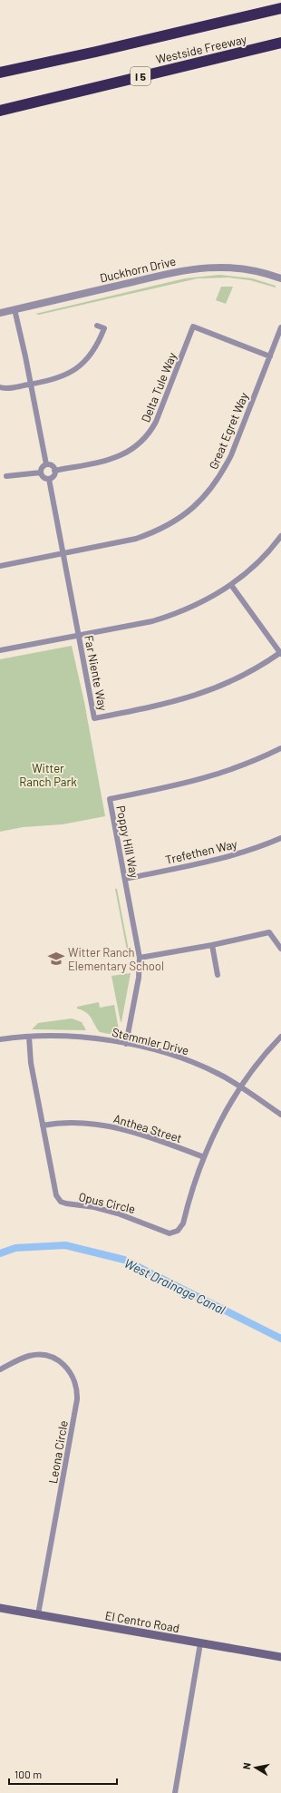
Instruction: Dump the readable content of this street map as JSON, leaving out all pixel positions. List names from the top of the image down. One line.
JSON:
{"streets":{"highway":["Westside Freeway","I 5"],"main road":["El Centro Road"],"street":["Duckhorn Drive","Delta Tule Way","Great Egret Way","Far Niente Way","Poppy Hill Way","Trefethen Way","Stemmler Drive","Anthea Street","Opus Circle","Leona Circle"]},"crossings":[["Delta Tule Way","Great Egret Way"],["Delta Tule Way","Far Niente Way"],["Great Egret Way","Far Niente Way"],["Poppy Hill Way","Trefethen Way"],["Poppy Hill Way","Stemmler Drive"],["Stemmler Drive","Opus Circle"],["Anthea Street","Opus Circle"],["Leona Circle","El Centro Road"]],"water":["West Drainage Canal"],"parks":["Witter Ranch Park"],"places":{"school or university":["Witter Ranch Elementary School"]},"scale_bar":"100 m","north":"left"}
